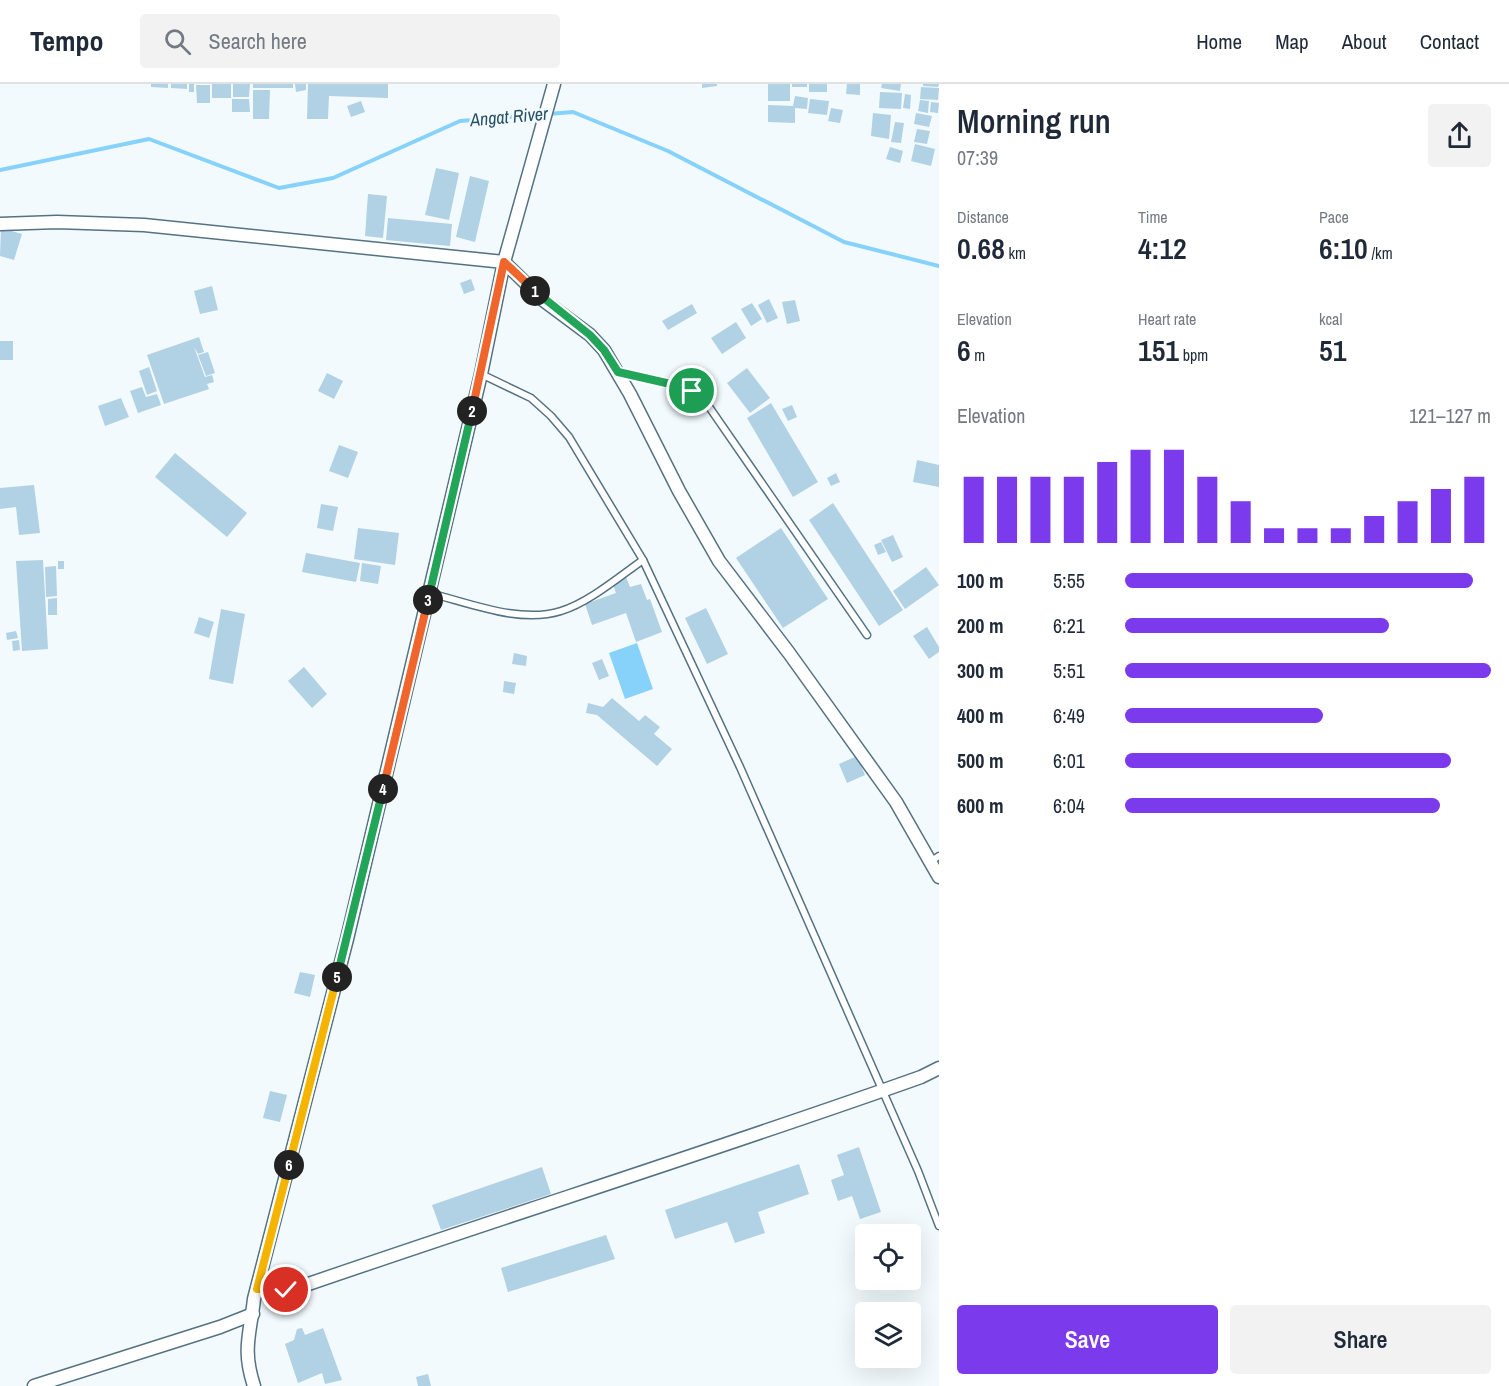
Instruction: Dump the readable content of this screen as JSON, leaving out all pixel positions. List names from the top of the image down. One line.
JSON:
{"water":["Angat River"],"page":{"header":"Tempo","search":"Search here","nav":["Home","Map","About","Contact"],"heading":["Morning run","07:39"],"stats":[["Distance","0.68 km"],["Time","4:12"],["Pace","6:10 /km"],["Elevation","6 m"],["Heart rate","151 bpm"],["kcal","51"]],"pins":["1","2","3","4","5","6"],"chart":["Elevation","121–127 m"],"list":[{"name":"100 m","note":"5:55"},{"name":"200 m","note":"6:21"},{"name":"300 m","note":"5:51"},{"name":"400 m","note":"6:49"},{"name":"500 m","note":"6:01"},{"name":"600 m","note":"6:04"}],"buttons":["Save","Share"]}}
